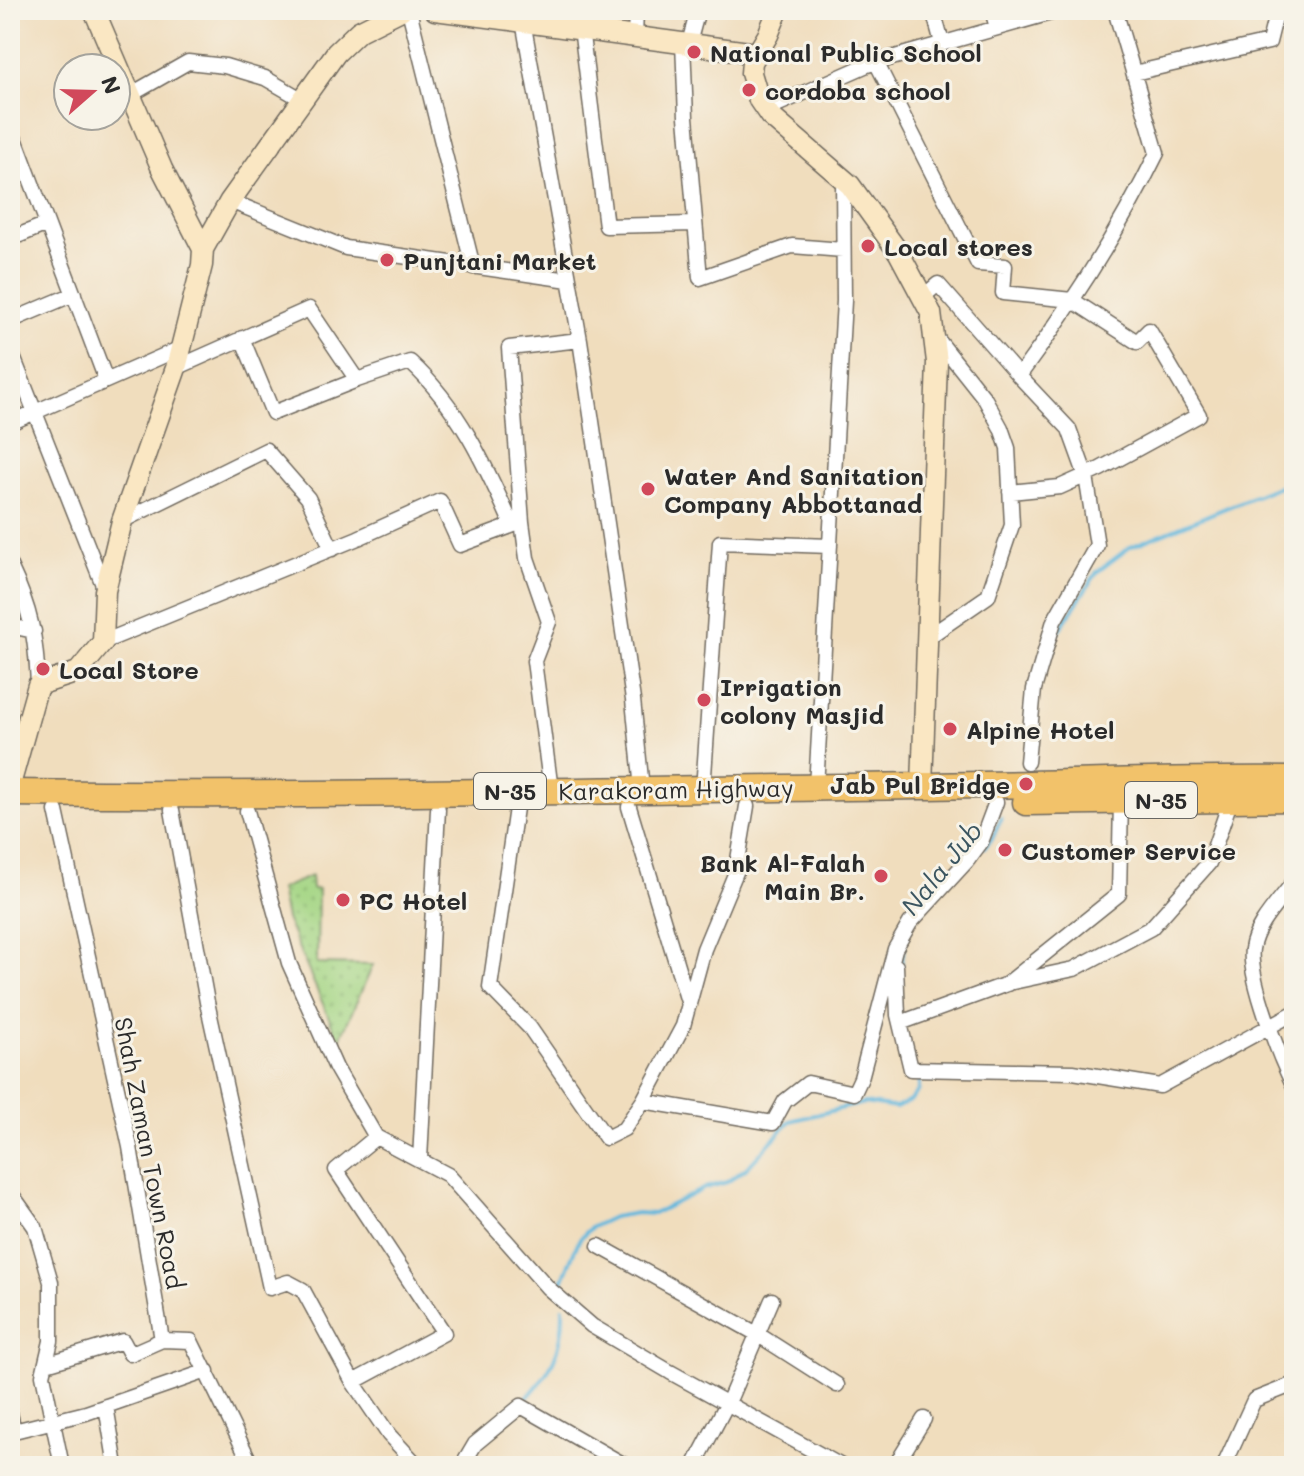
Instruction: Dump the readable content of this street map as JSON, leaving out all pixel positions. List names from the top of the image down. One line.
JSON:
{"streets":{"highway":["Karakoram Highway","N-35"],"street":["Shah Zaman Town Road"]},"crossings":[["Karakoram Highway","Shah Zaman Town Road"]],"water":["Nala Jub"],"places":["National Public School","cordoba school","Local stores","Punjtani Market","Water And Sanitation Company Abbottanad","Local Store","Irrigation colony Masjid","Alpine Hotel","Jab Pul Bridge","Customer Service","Bank Al-Falah Main Br.","PC Hotel"],"north":"right"}
